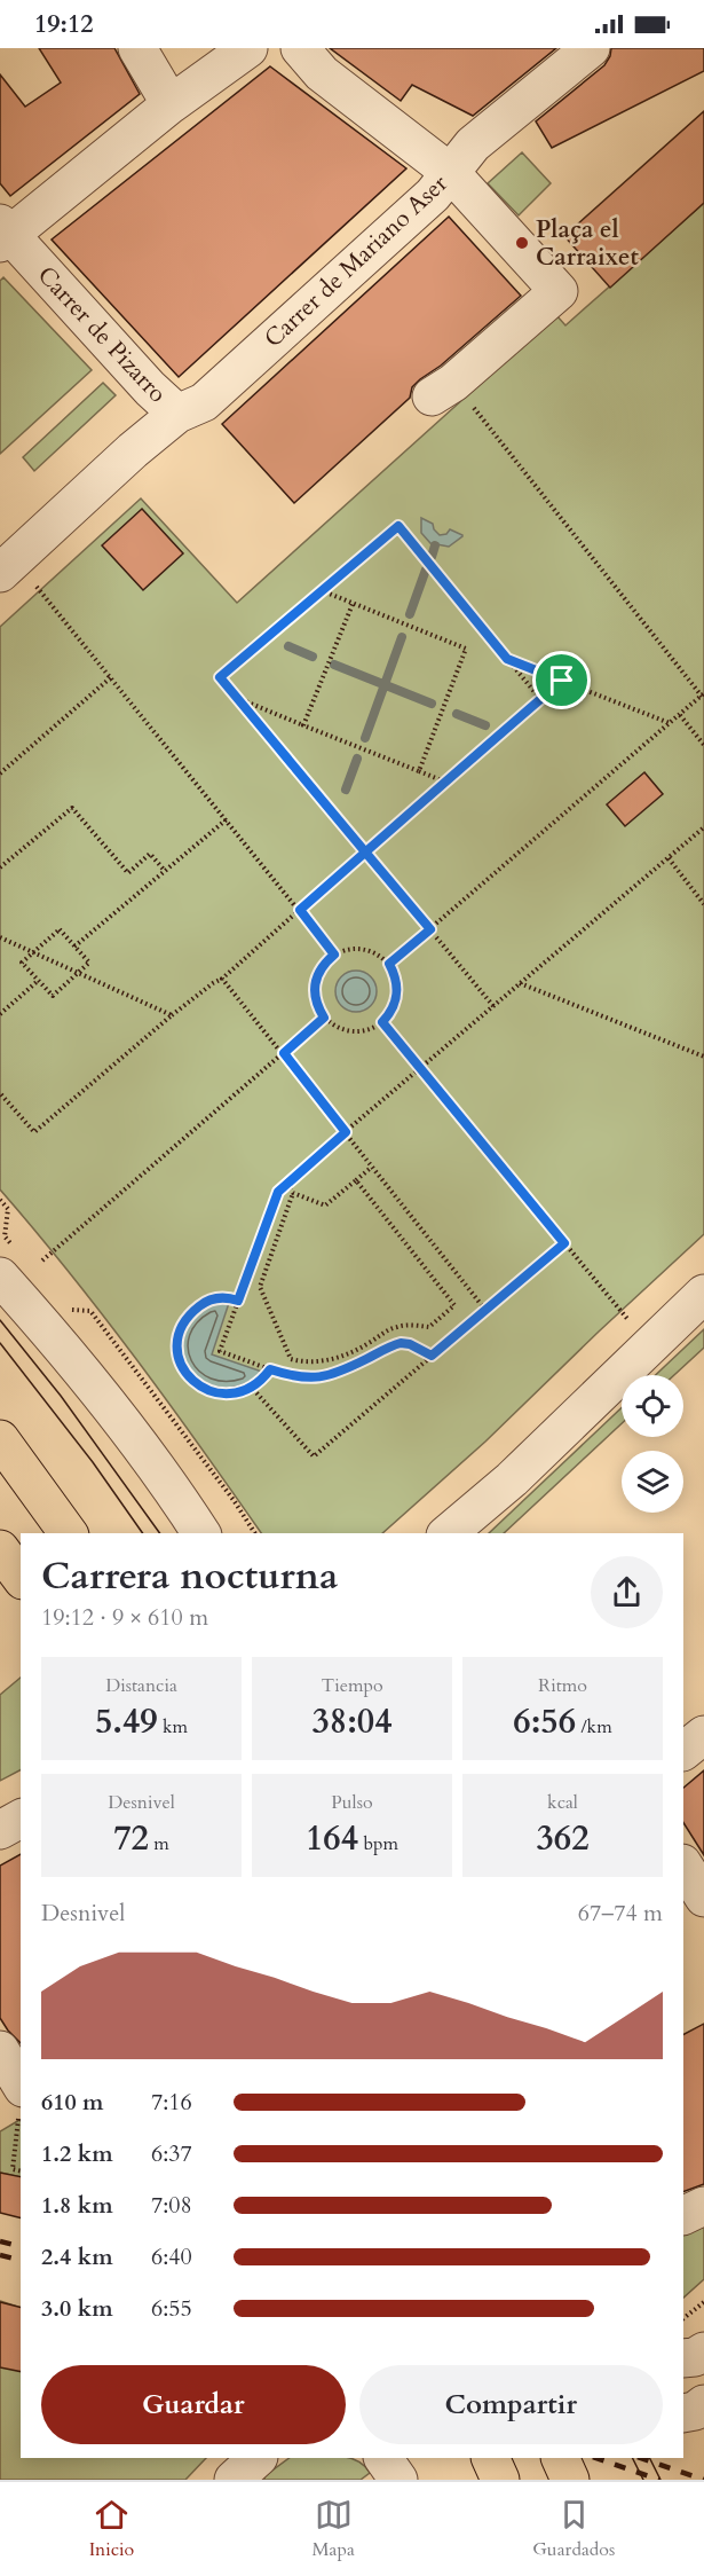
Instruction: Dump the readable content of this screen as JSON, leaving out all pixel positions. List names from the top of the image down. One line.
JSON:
{"streets":{"street":["Carrer de Mariano Aser","Carrer de Pizarro"]},"crossings":[["Carrer de Mariano Aser","Carrer de Pizarro"]],"places":["Plaça el Carraixet"],"page":{"status":"19:12","heading":["Carrera nocturna","19:12 · 9 × 610 m"],"stats":[["Distancia","5.49 km"],["Tiempo","38:04"],["Ritmo","6:56 /km"],["Desnivel","72 m"],["Pulso","164 bpm"],["kcal","362"]],"chart":["Desnivel","67–74 m"],"list":[{"name":"610 m","note":"7:16"},{"name":"1.2 km","note":"6:37"},{"name":"1.8 km","note":"7:08"},{"name":"2.4 km","note":"6:40"},{"name":"3.0 km","note":"6:55"}],"buttons":["Guardar","Compartir"],"tabs":["Inicio","Mapa","Guardados"]}}
